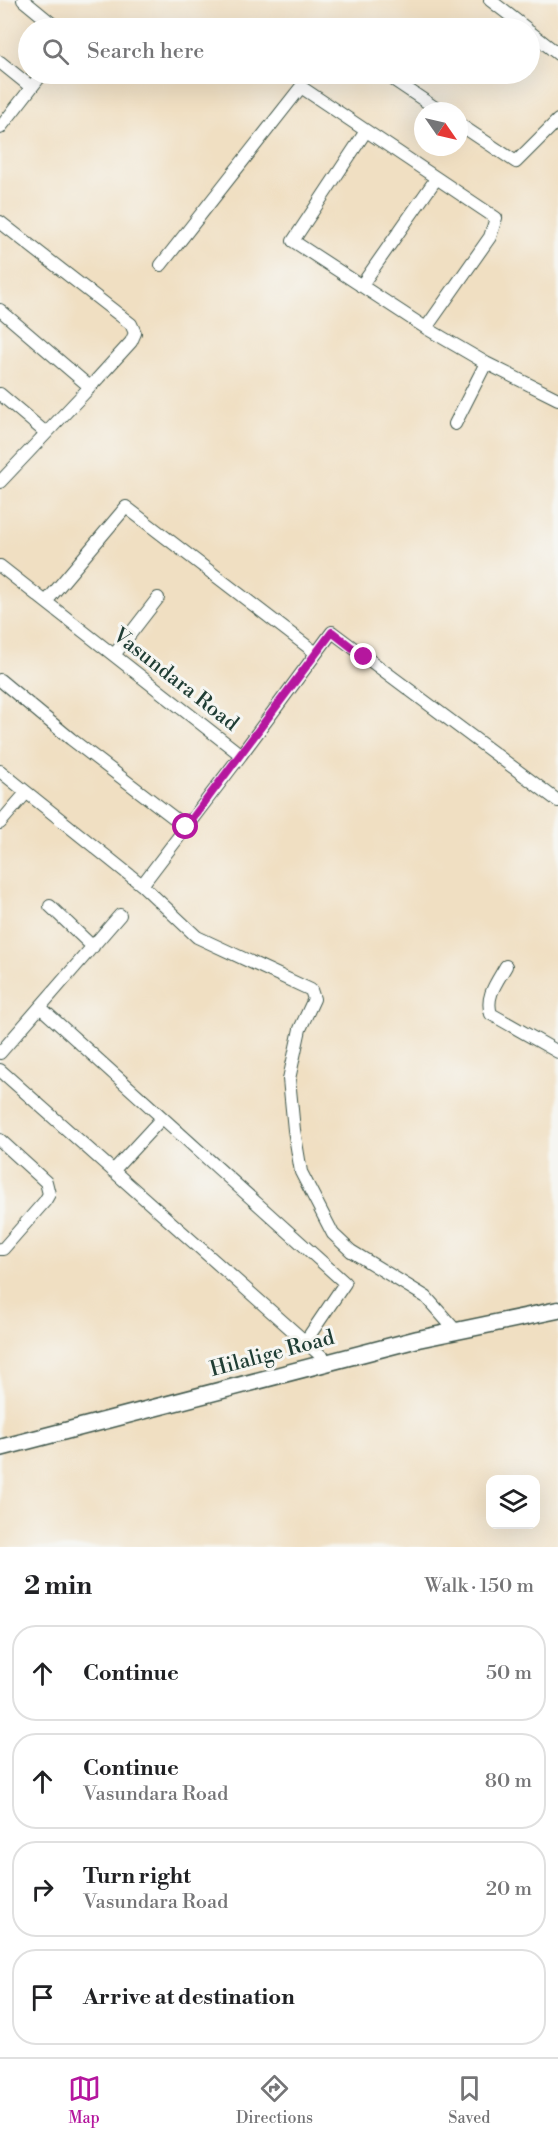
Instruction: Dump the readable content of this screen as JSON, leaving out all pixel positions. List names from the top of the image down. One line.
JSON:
{"streets":{"street":["Vasundara Road","Hilalige Road"]},"north":"bottom right","page":{"search":"Search here","heading":["2 min","Walk · 150 m"],"list":[["Continue","50 m"],["Continue","Vasundara Road","80 m"],["Turn right","Vasundara Road","20 m"],"Arrive at destination"],"nav":["Map","Directions","Saved"]}}
